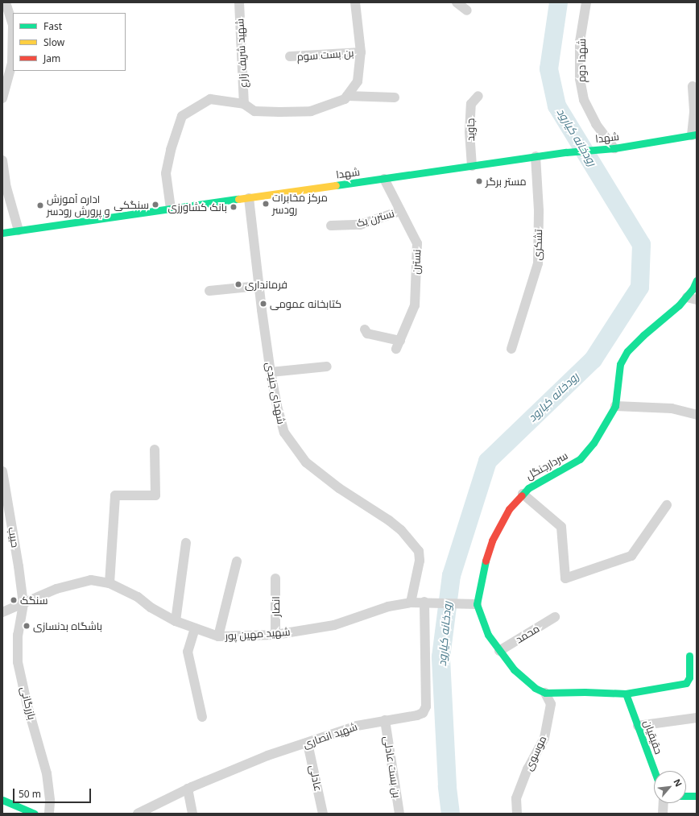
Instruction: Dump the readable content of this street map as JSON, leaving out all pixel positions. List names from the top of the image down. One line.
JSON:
{"streets":{"street":["شهید شریف زارع","بن بست سوم","شهدا دوم","جاوید","شهدا","نسترن یک","تشکری","نسترن","شهدای جنیدی","سردارجنگل","حبیب","انصار","شهید مهین پور","محمد","بازرگانی","شهید انصاری","حقیقیان","موسوی","بن بست عادلی","عادلی"]},"crossings":[["شهدا دوم","شهدا"],["جاوید","شهدا"],["شهدا","تشکری"],["شهدا","نسترن"],["شهدا","شهدای جنیدی"],["نسترن یک","نسترن"],["شهدای جنیدی","شهید مهین پور"],["سردارجنگل","شهید مهین پور"],["حبیب","شهید مهین پور"],["حبیب","بازرگانی"],["انصار","شهید مهین پور"],["شهید مهین پور","بازرگانی"],["شهید مهین پور","شهید انصاری"],["شهید انصاری","بن بست عادلی"],["شهید انصاری","عادلی"]],"water":["رودخانه کیارود"],"places":["مستر برگر","مرکز مخابرات رودسر","سنگکى","اداره آموزش و پرورش رودسر","بانک کشاورزى","فرماندارى","کتابخانه عمومى","سنگک","باشگاه بدنسازى"],"legend":["Fast","Slow","Jam"],"scale_bar":"50 m","north":"top right"}
